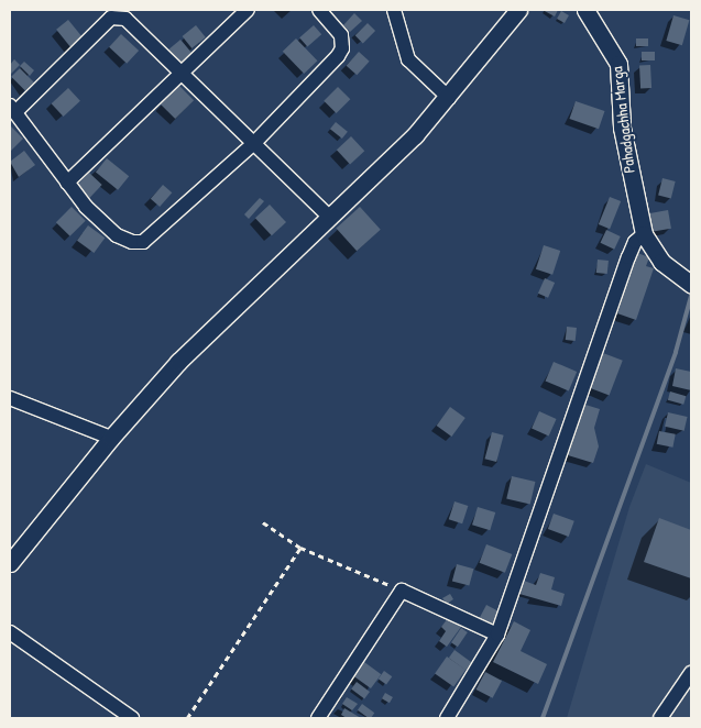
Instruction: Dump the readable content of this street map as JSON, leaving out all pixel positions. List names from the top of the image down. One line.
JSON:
{"streets":{"street":["Pahadgachha Marga"]}}
